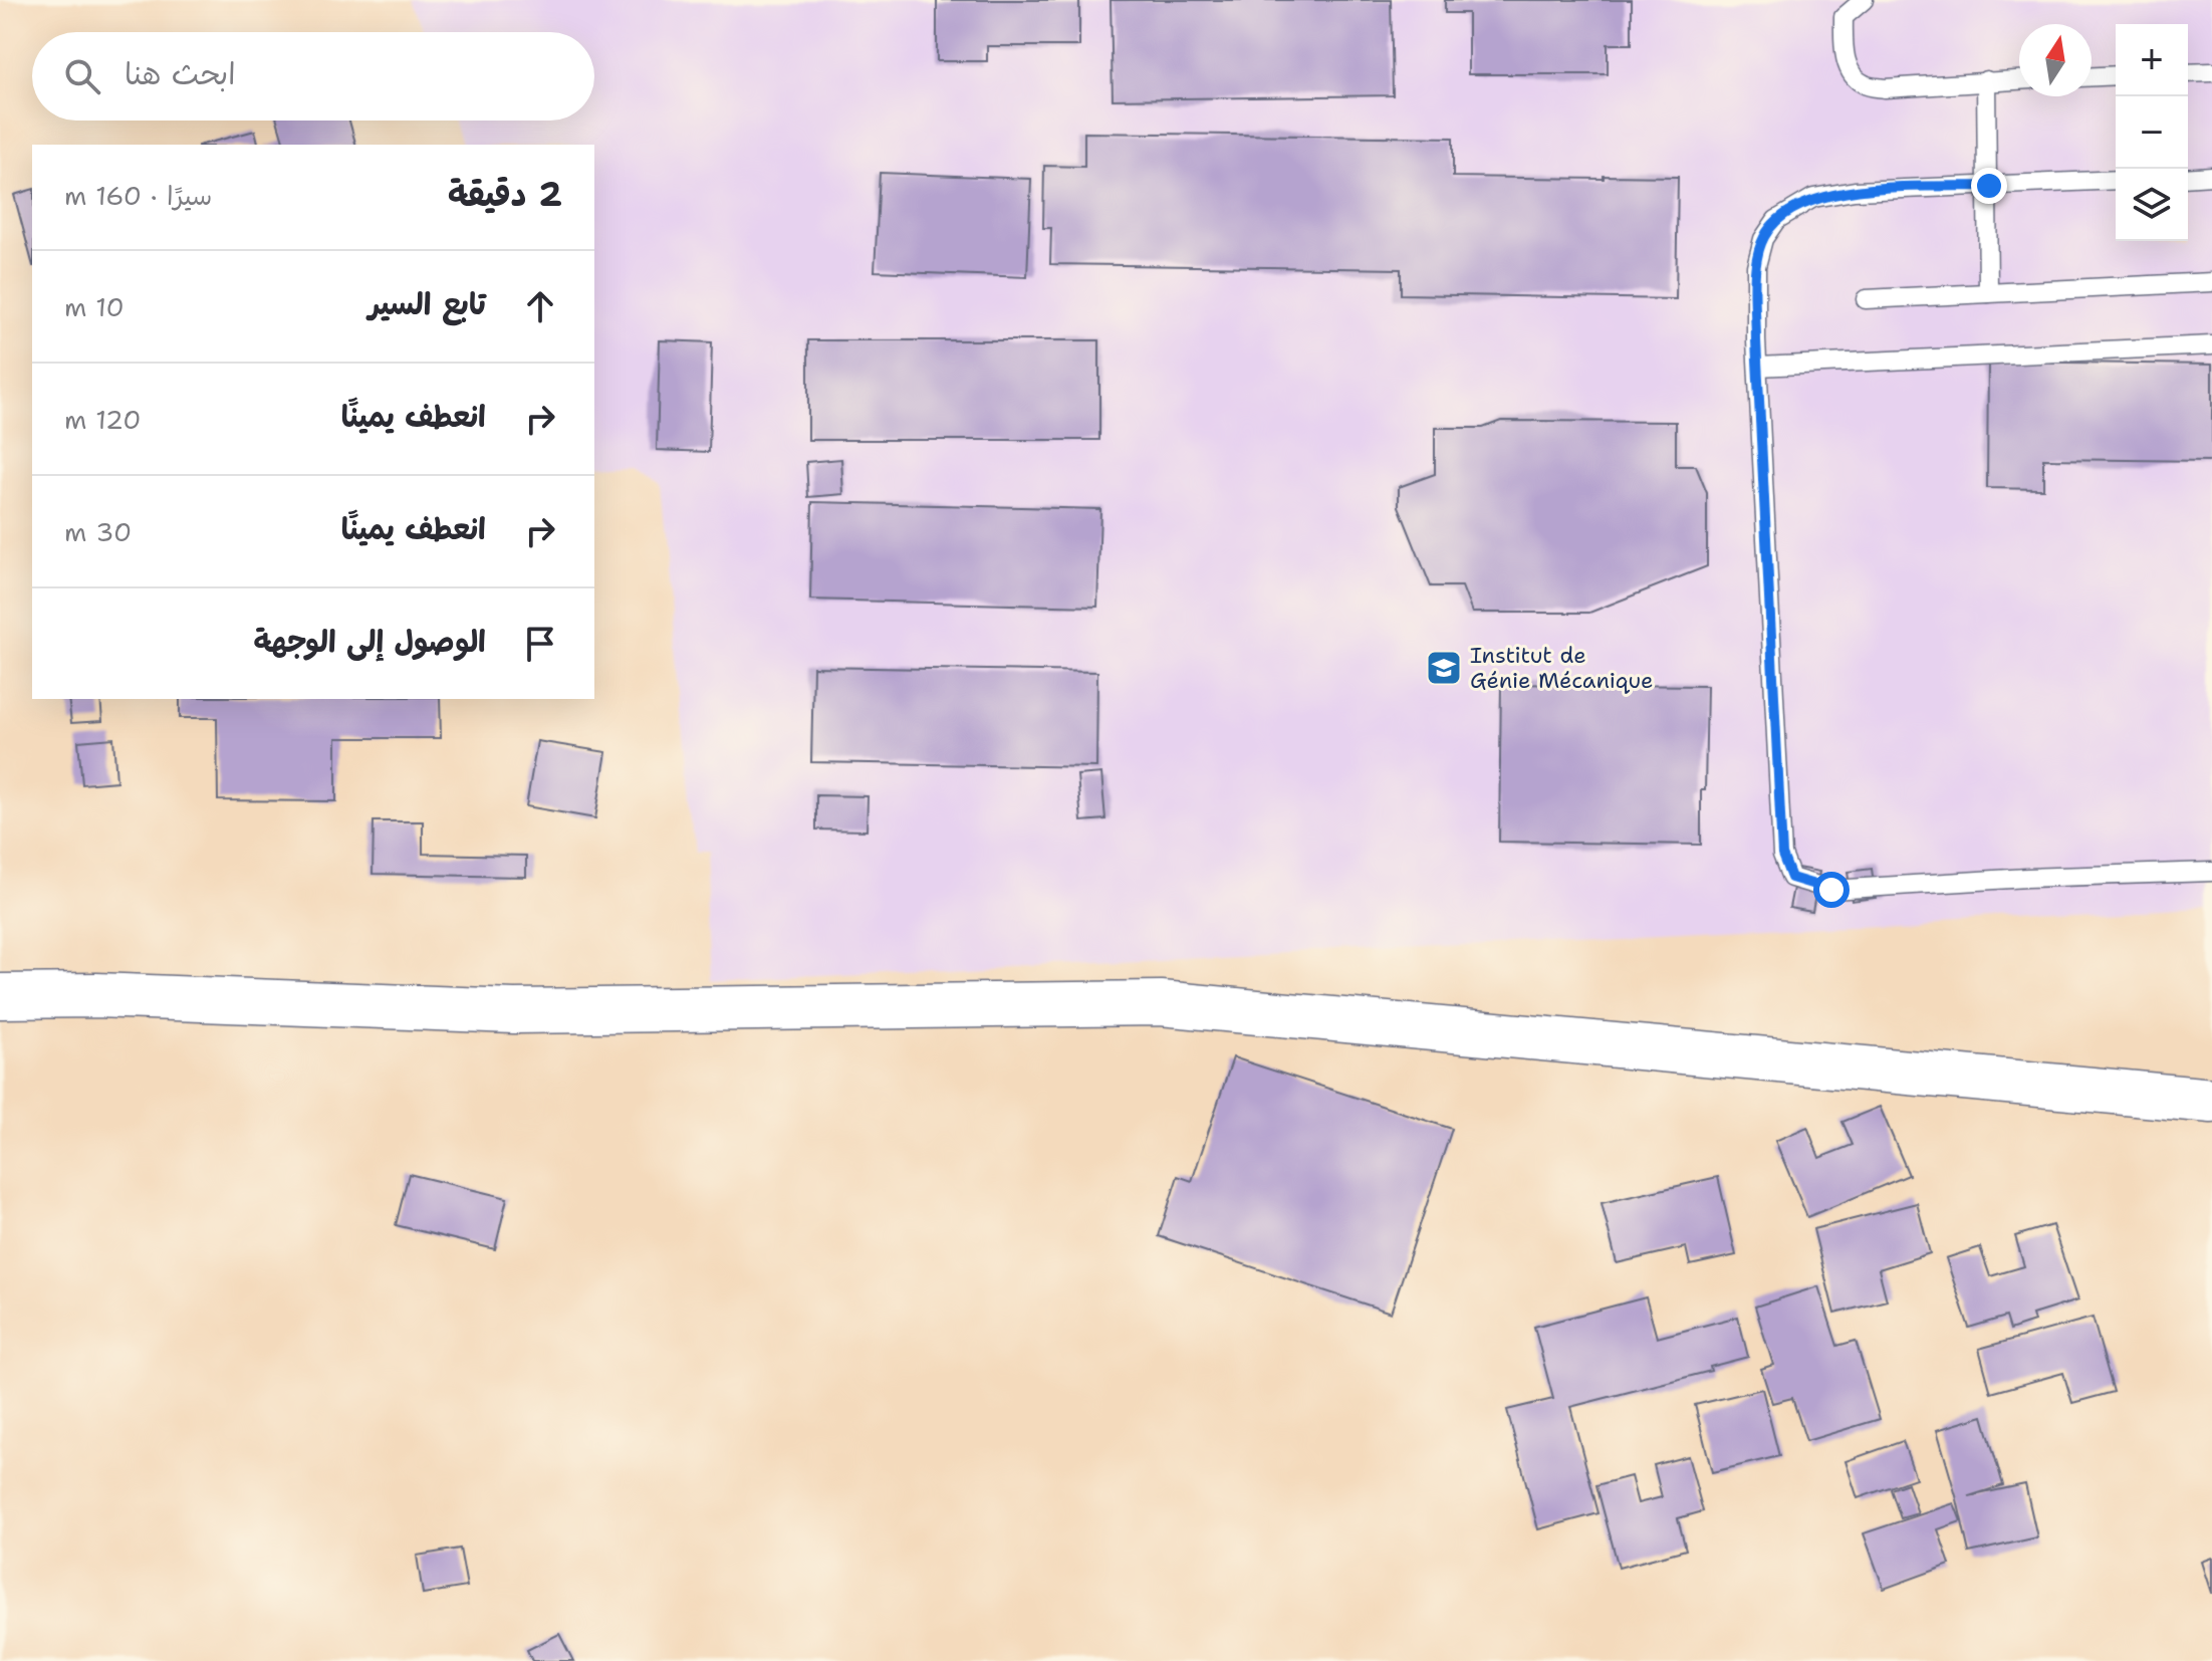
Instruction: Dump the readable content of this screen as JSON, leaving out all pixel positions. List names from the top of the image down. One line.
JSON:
{"places":{"school or university":["Institut de Génie Mécanique"]},"north":"top","page":{"map_buttons":["+","−"],"search":"ابحث هنا","heading":["2 دقيقة","سيرًا · 160 m"],"list":[["تابع السير","10 m"],["انعطف يمينًا","120 m"],["انعطف يمينًا","30 m"],"الوصول إلى الوجهة"]}}
